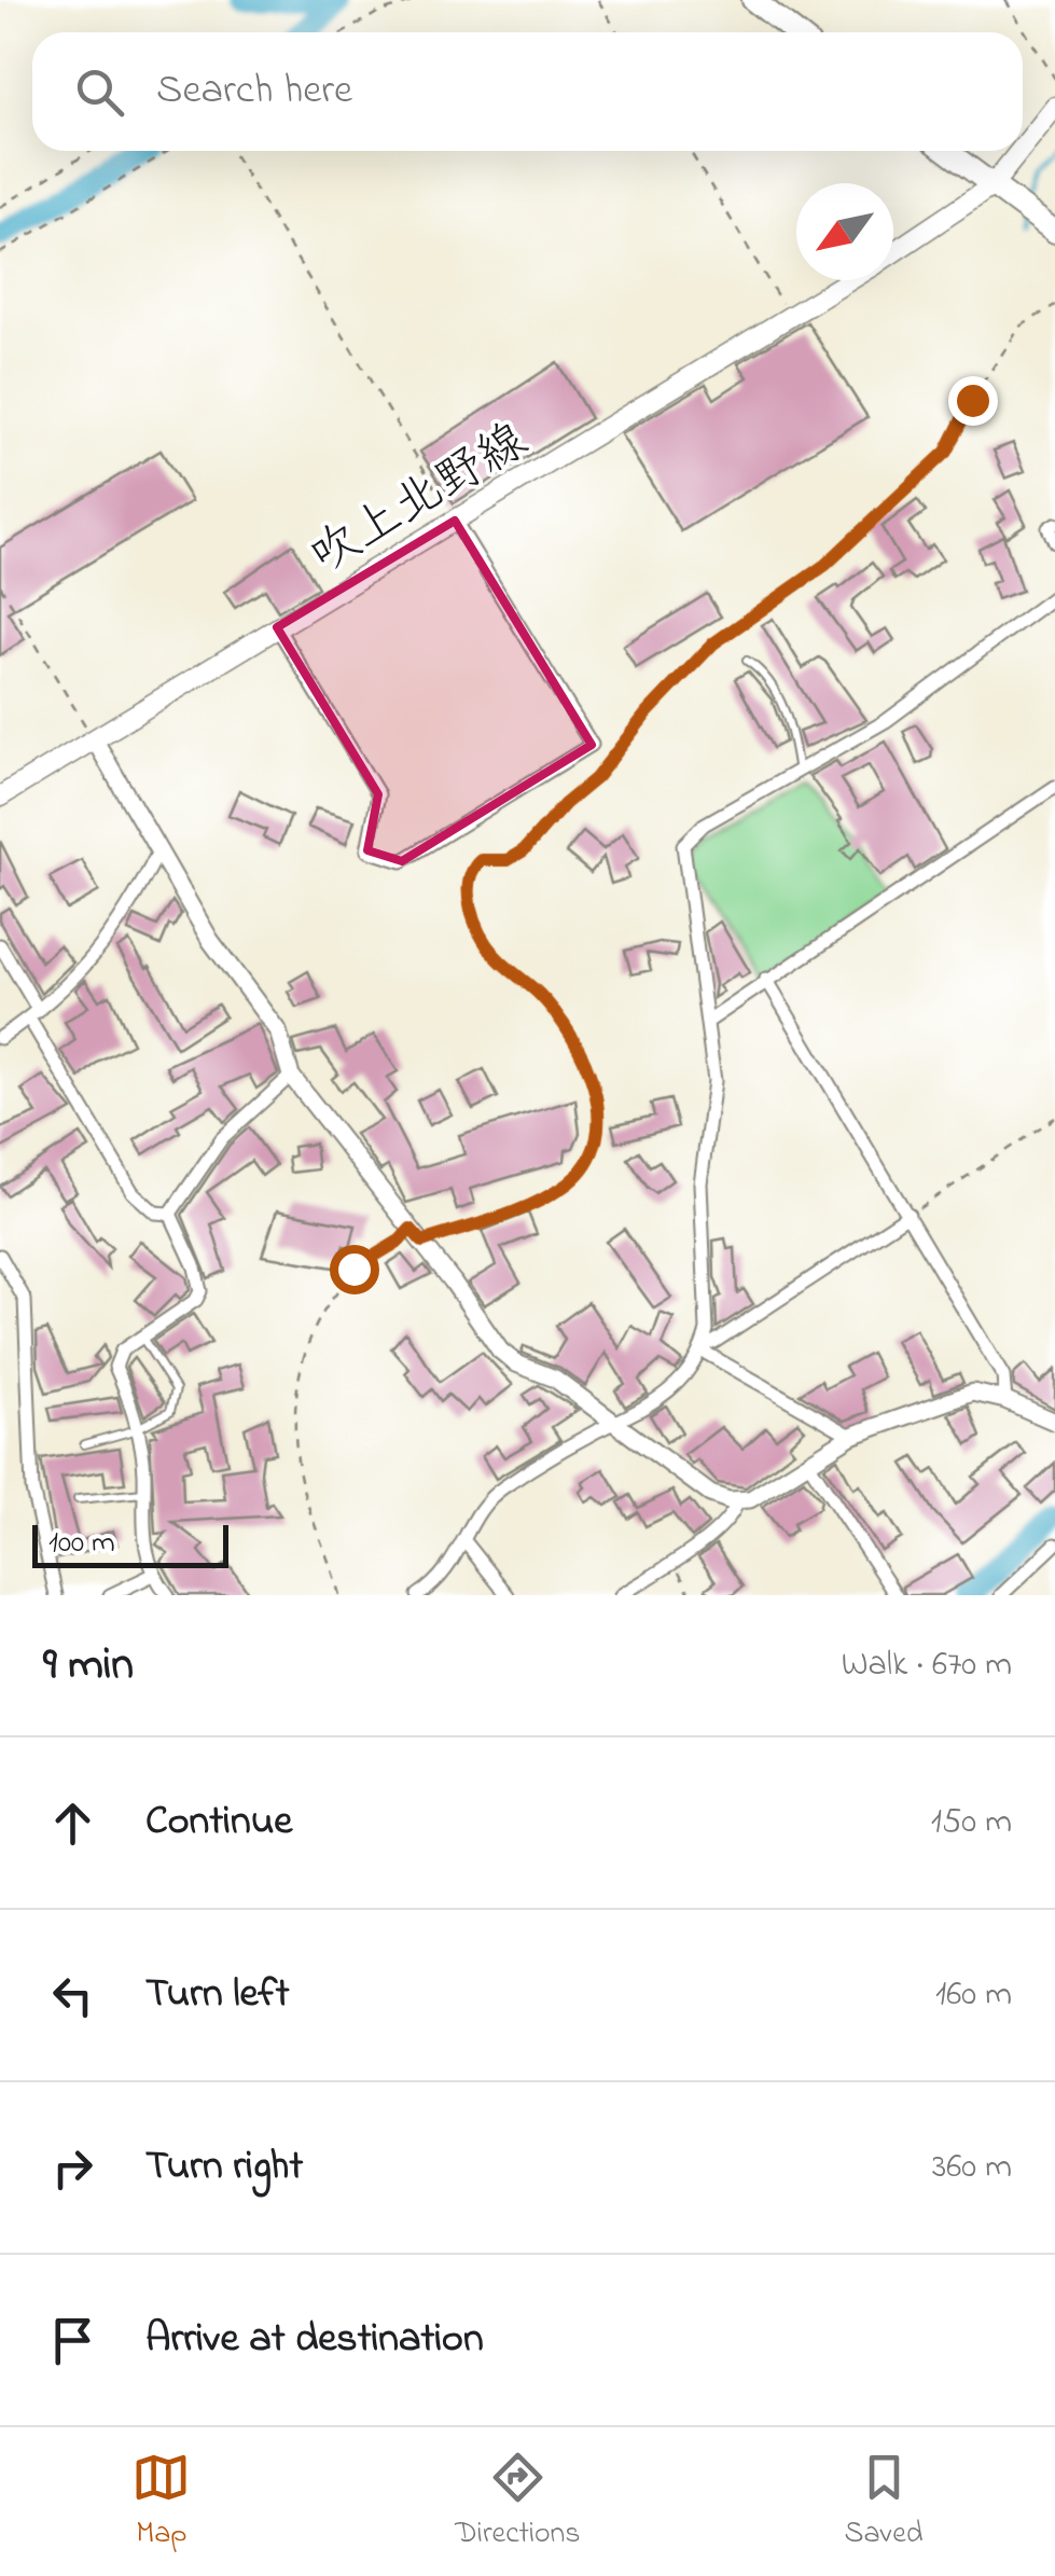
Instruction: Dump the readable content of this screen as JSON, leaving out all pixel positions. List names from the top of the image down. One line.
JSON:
{"streets":{"main road":["吹上北野線"]},"scale_bar":"100 m","north":"bottom left","page":{"search":"Search here","scale":"100 m","heading":["9 min","Walk · 670 m"],"list":[["Continue","150 m"],["Turn left","160 m"],["Turn right","360 m"],"Arrive at destination"],"nav":["Map","Directions","Saved"]}}
